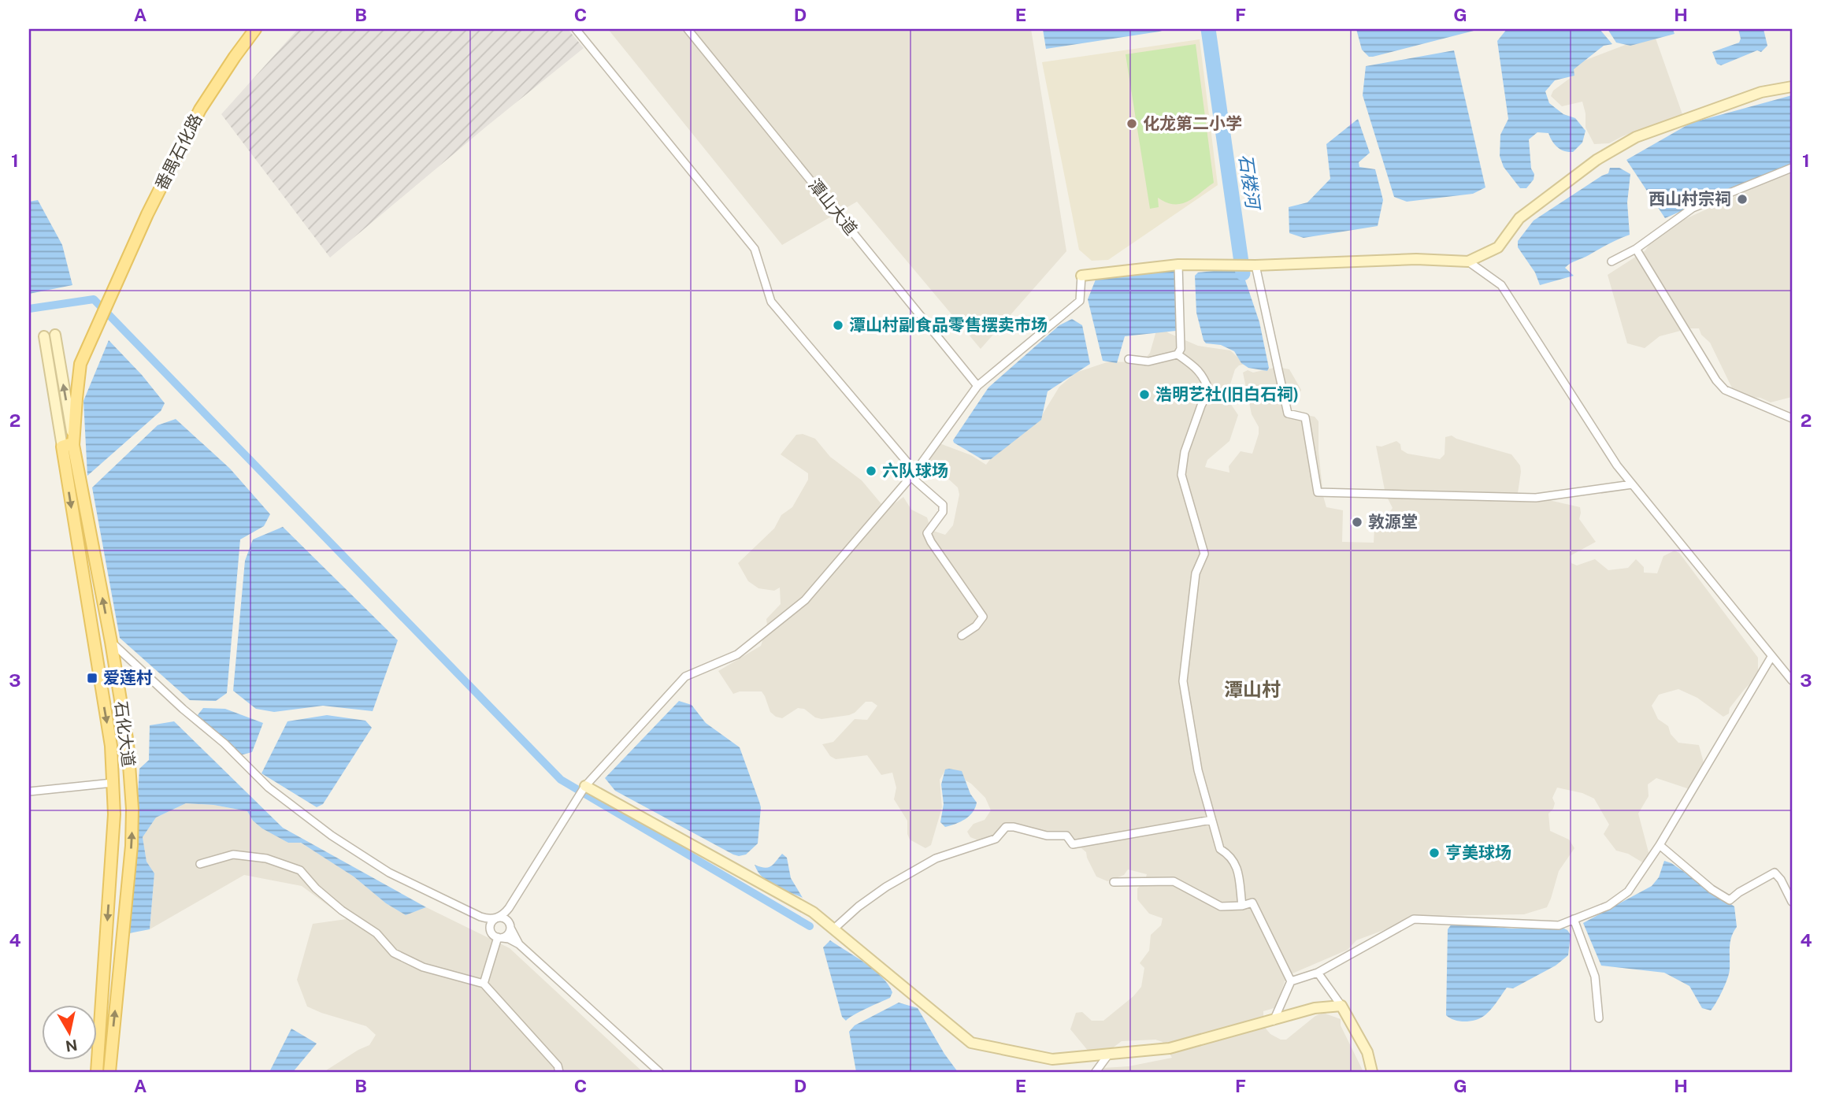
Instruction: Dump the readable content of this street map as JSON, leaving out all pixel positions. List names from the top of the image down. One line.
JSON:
{"streets":{"main road":["番禺石化路","石化大道"],"street":["潭山大道"]},"crossings":[["番禺石化路","石化大道"]],"districts":["潭山村"],"water":["石楼河"],"places":{"other":["化龙第二小学","西山村宗祠","潭山村副食品零售摆卖市场","浩明艺社(旧白石祠)","六队球场","敦源堂","亨美球场"],"transit":["爱莲村"]},"north":"bottom","grid":{"columns":["A","B","C","D","E","F","G","H"],"rows":["1","2","3","4"]}}
